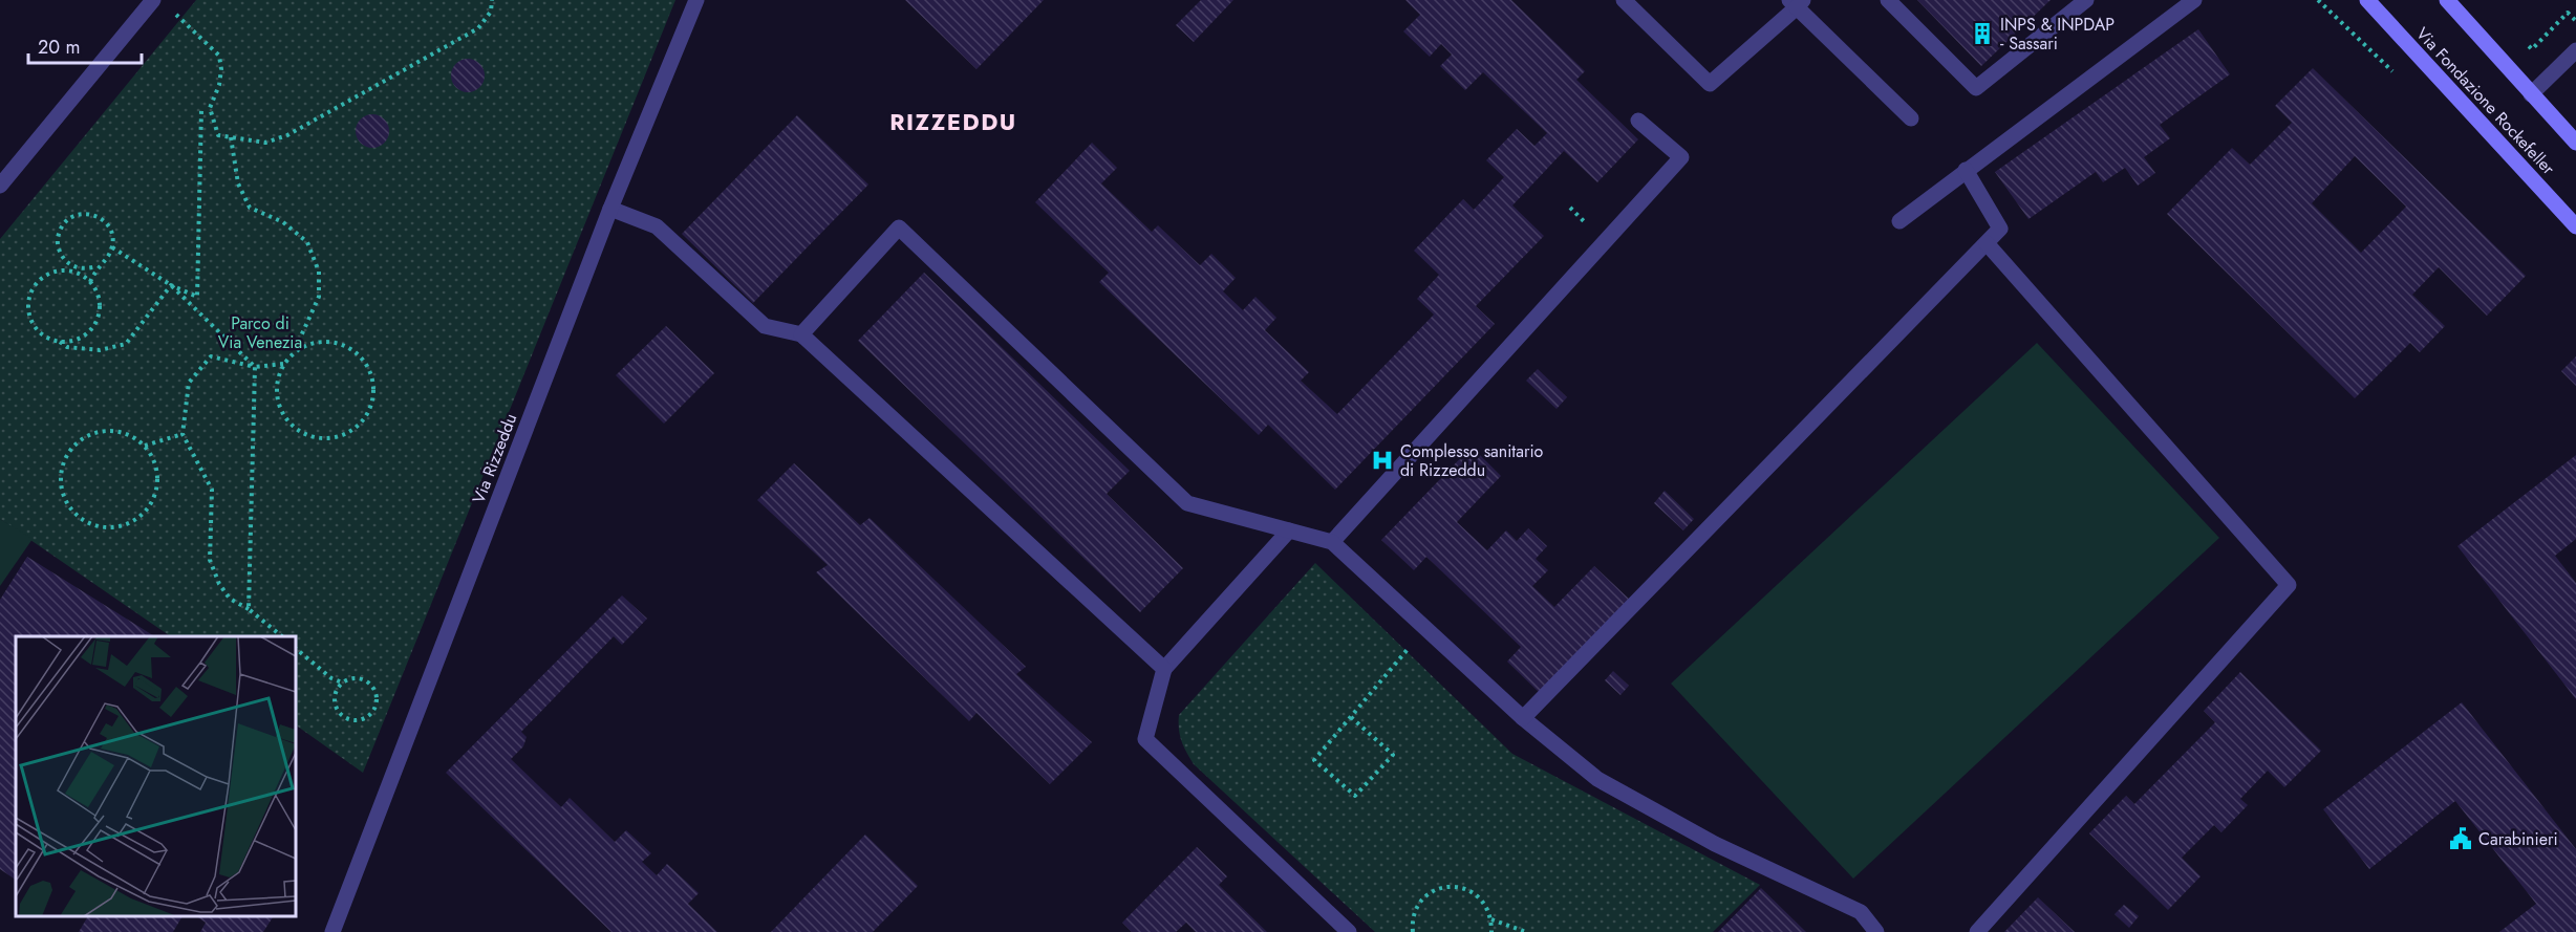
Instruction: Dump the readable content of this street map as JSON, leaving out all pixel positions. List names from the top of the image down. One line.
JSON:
{"streets":{"main road":["Via Fondazione Rockefeller"],"street":["Via Rizzeddu"]},"districts":["RIZZEDDU"],"parks":["Parco di Via Venezia"],"places":{"building":["INPS & INPDAP - Sassari"],"hospital":["Complesso sanitario di Rizzeddu"],"public building":["Carabinieri"]},"scale_bar":"20 m"}
